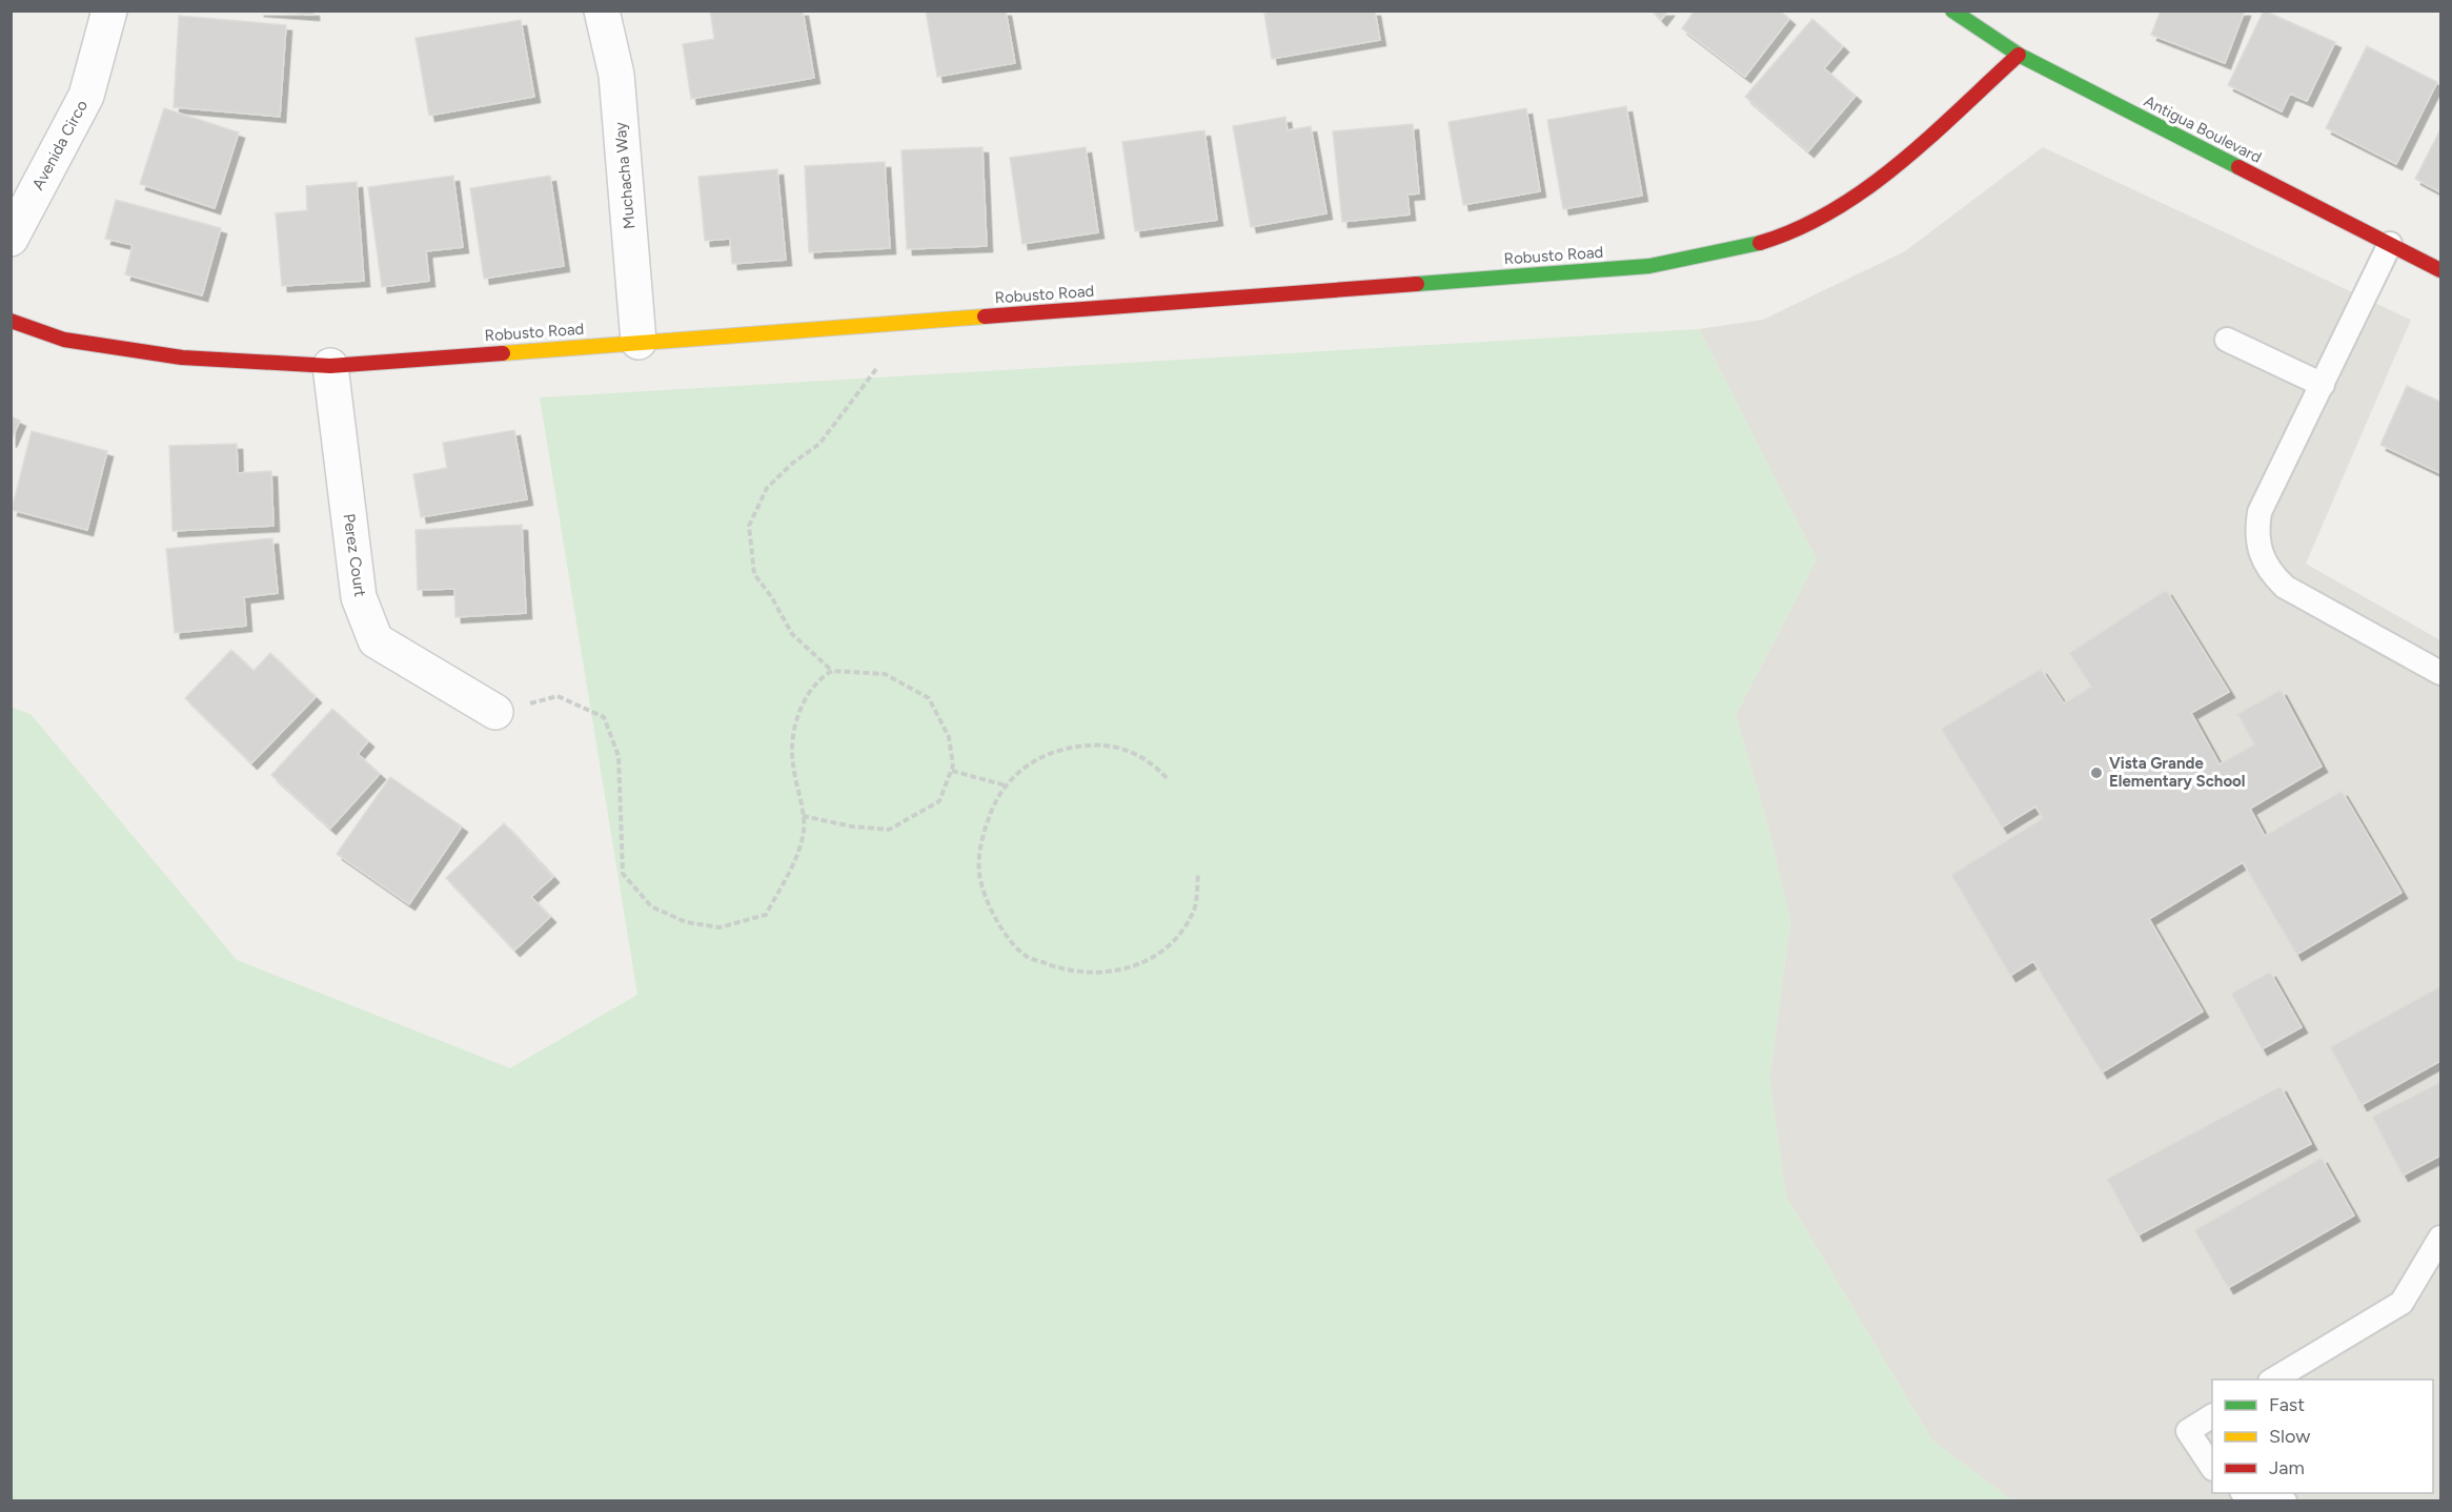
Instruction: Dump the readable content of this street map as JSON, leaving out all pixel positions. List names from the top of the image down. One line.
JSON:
{"streets":{"street":["Antigua Boulevard","Avenida Circo","Muchacha Way","Robusto Road","Perez Court"]},"crossings":[["Antigua Boulevard","Robusto Road"],["Muchacha Way","Robusto Road"],["Robusto Road","Perez Court"]],"places":["Vista Grande Elementary School"],"legend":["Fast","Slow","Jam"]}
